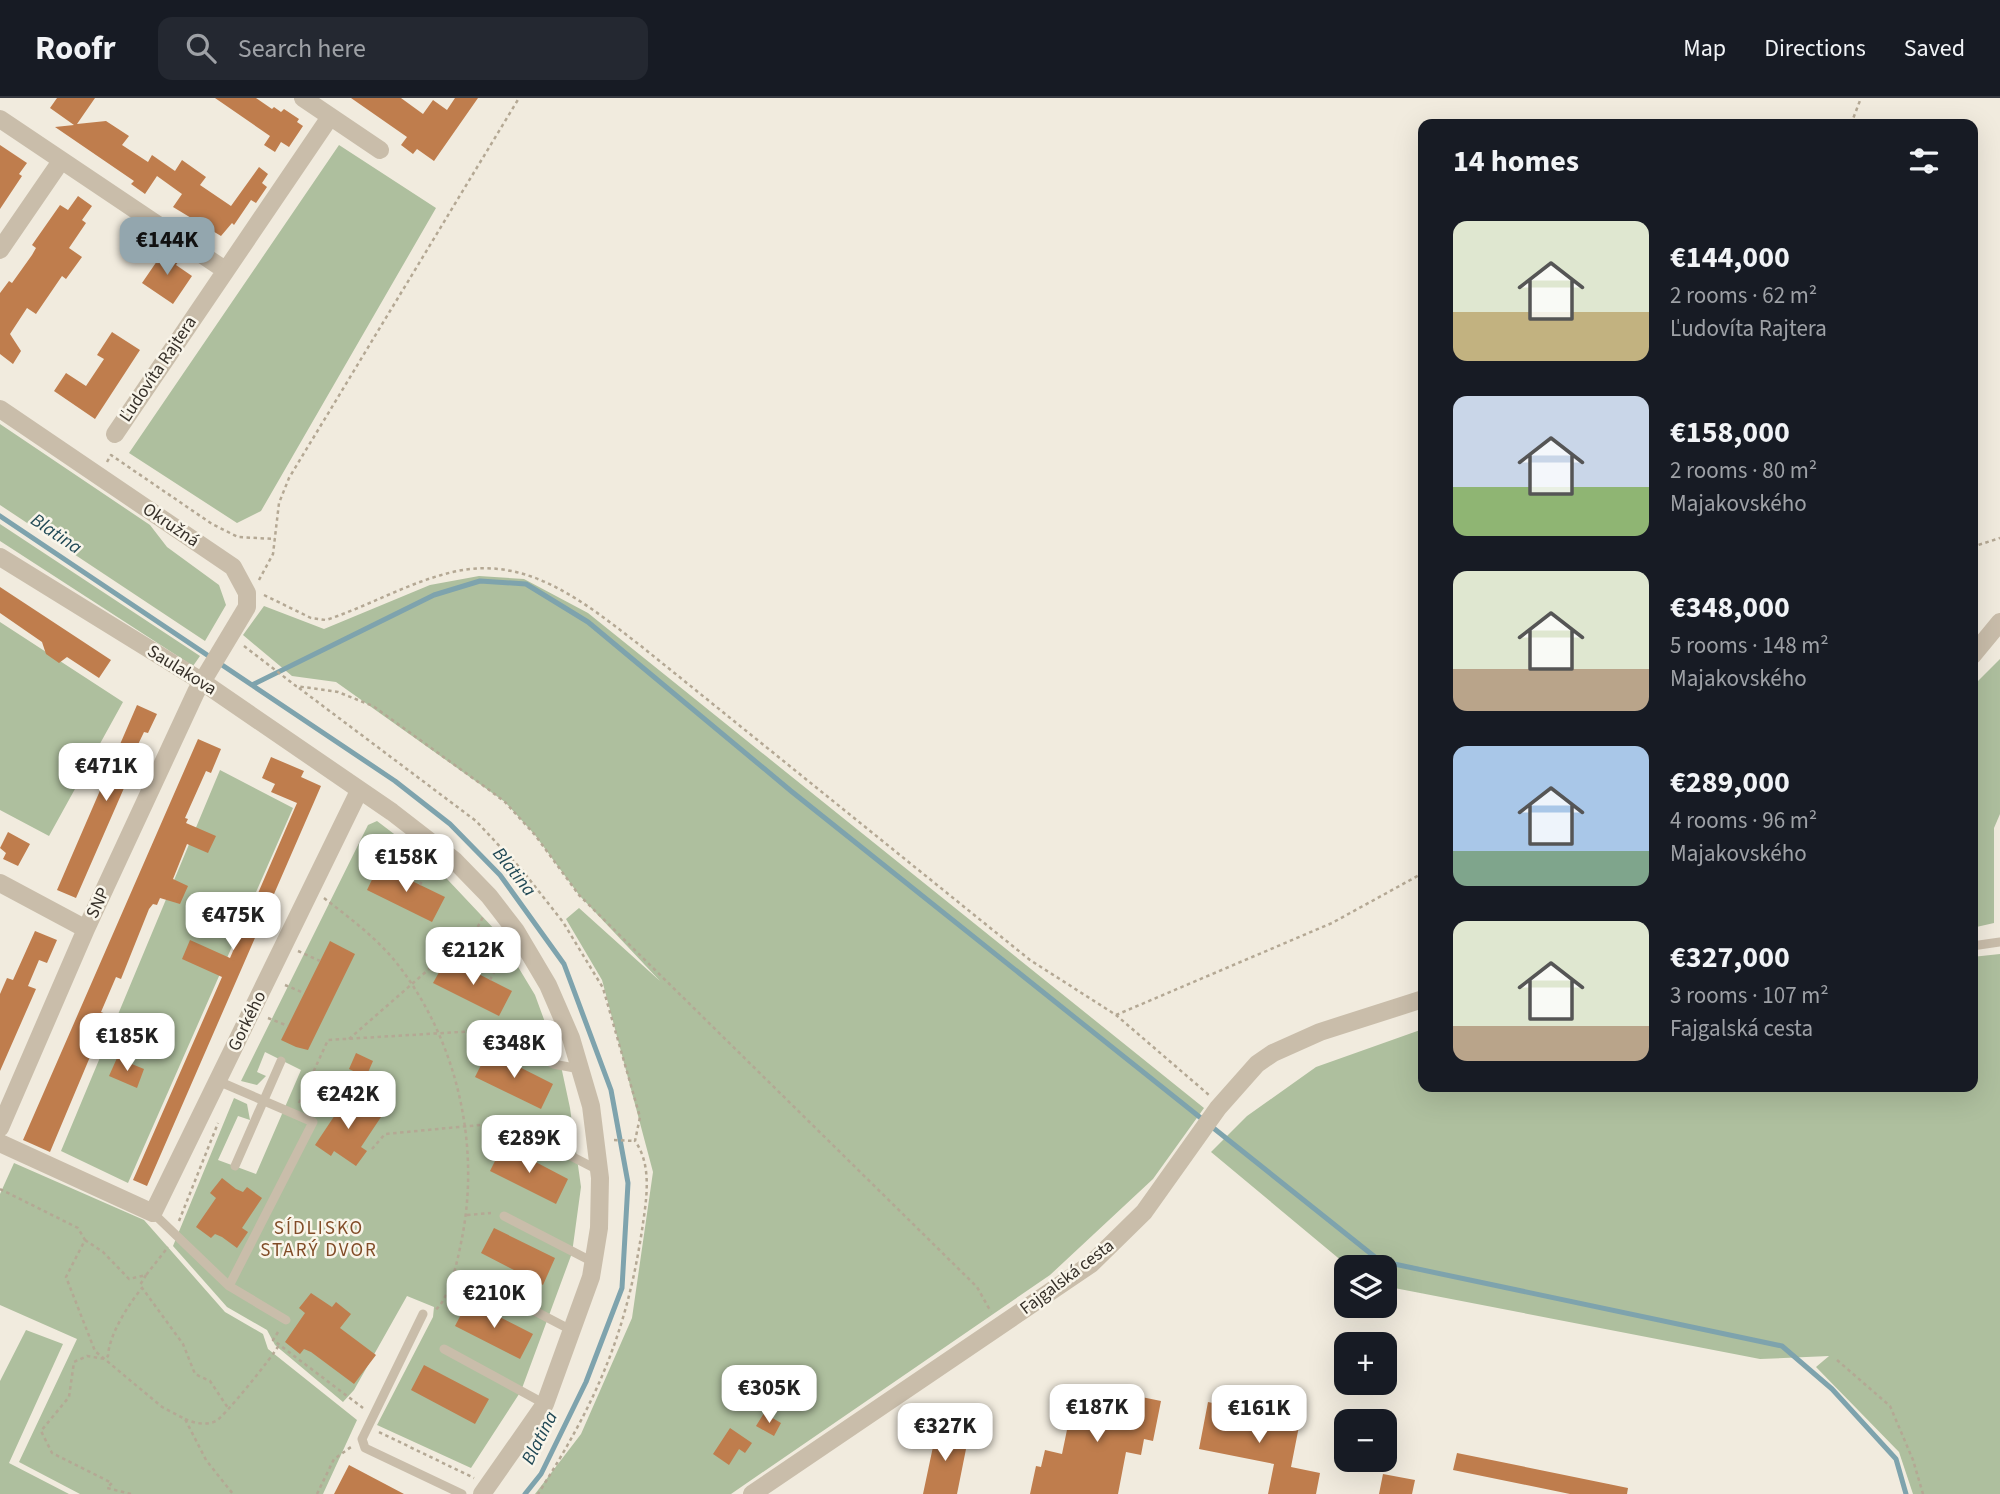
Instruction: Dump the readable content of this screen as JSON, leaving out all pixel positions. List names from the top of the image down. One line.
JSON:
{"streets":{"street":["Ľudovíta Rajtera","Okružná","Saulakova","SNP","Gorkého","Fajgalská cesta"]},"crossings":[["Saulakova","SNP"],["Saulakova","Gorkého"]],"districts":["SÍDLISKO STARÝ DVOR"],"water":["Blatina"],"page":{"header":"Roofr","search":"Search here","nav":["Map","Directions","Saved"],"heading":"14 homes","list":[{"name":"€144,000","note":"2 rooms · 62 m² · Ľudovíta Rajtera"},{"name":"€158,000","note":"2 rooms · 80 m² · Majakovského"},{"name":"€348,000","note":"5 rooms · 148 m² · Majakovského"},{"name":"€289,000","note":"4 rooms · 96 m² · Majakovského"},{"name":"€327,000","note":"3 rooms · 107 m² · Fajgalská cesta"}],"price":["€144K","€471K","€158K","€475K","€212K","€185K","€348K","€242K","€289K","€210K","€305K","€187K","€161K","€327K"],"map_buttons":["+","−"]}}
